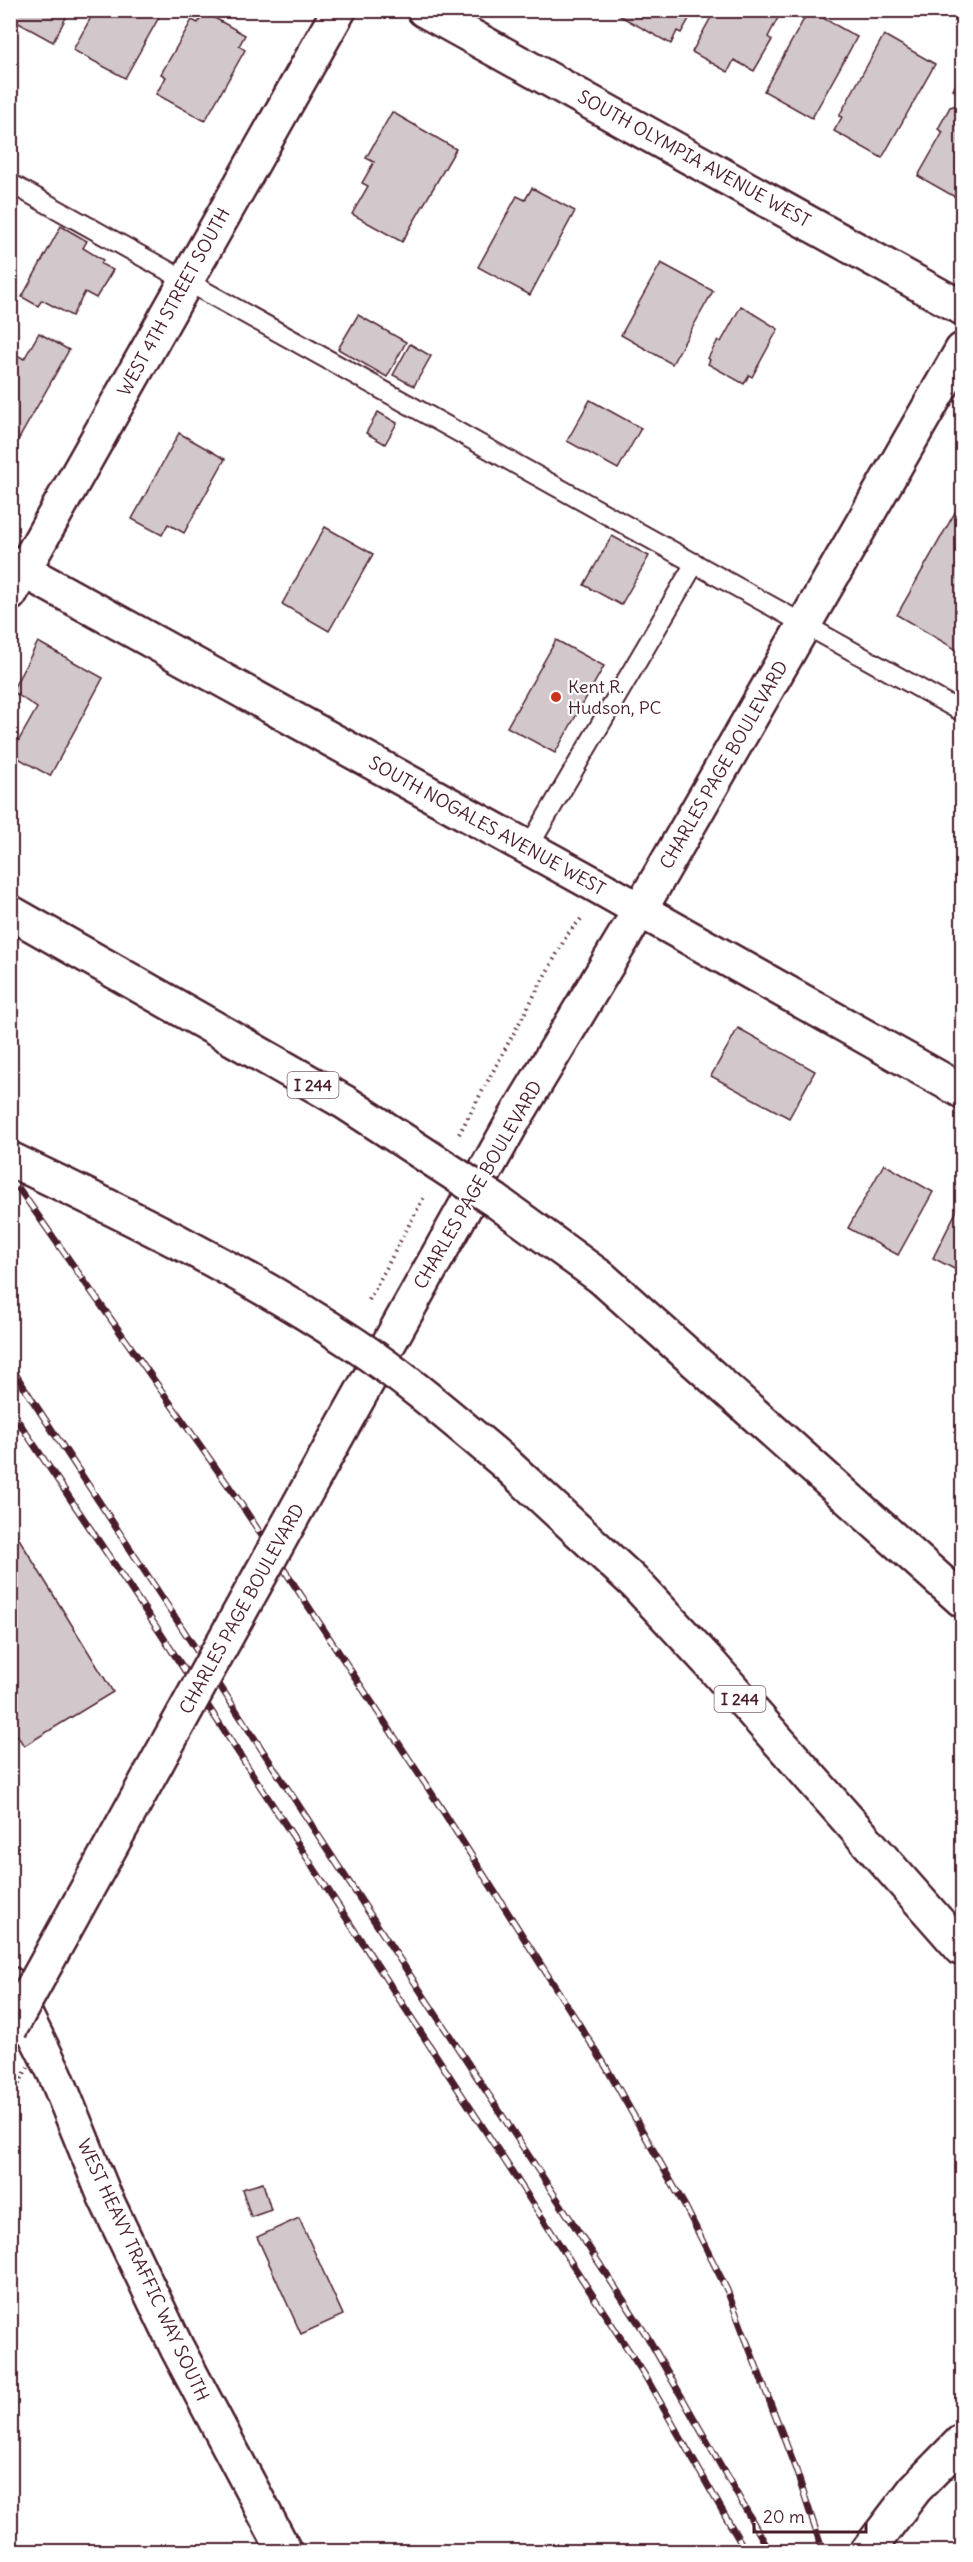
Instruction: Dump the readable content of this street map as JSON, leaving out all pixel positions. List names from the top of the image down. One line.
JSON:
{"streets":{"main road":["SOUTH OLYMPIA AVENUE WEST","WEST 4TH STREET SOUTH","CHARLES PAGE BOULEVARD","SOUTH NOGALES AVENUE WEST","I 244","WEST HEAVY TRAFFIC WAY SOUTH"]},"crossings":[["WEST 4TH STREET SOUTH","SOUTH NOGALES AVENUE WEST"],["CHARLES PAGE BOULEVARD","SOUTH NOGALES AVENUE WEST"]],"places":["Kent R. Hudson, PC"],"scale_bar":"20 m"}
